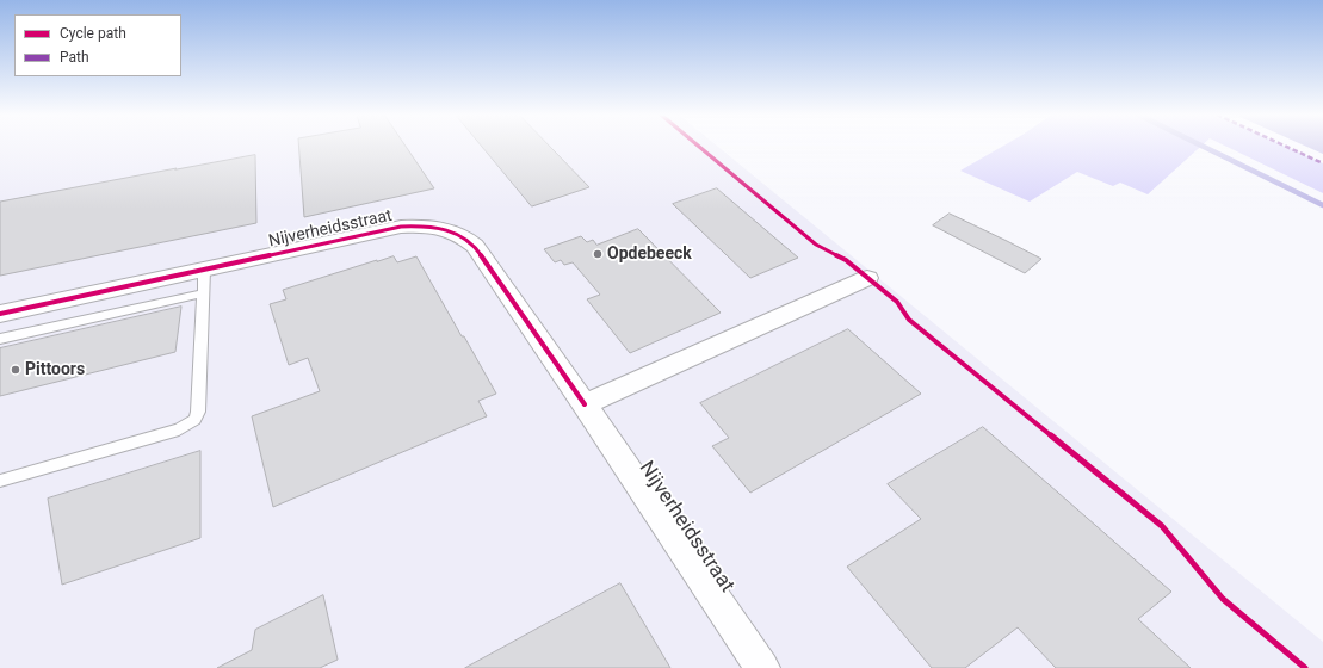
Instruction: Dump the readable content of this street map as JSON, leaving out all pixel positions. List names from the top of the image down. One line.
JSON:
{"streets":{"street":["Nijverheidsstraat"]},"places":["Opdebeeck","Pittoors"],"legend":["Cycle path","Path"]}
